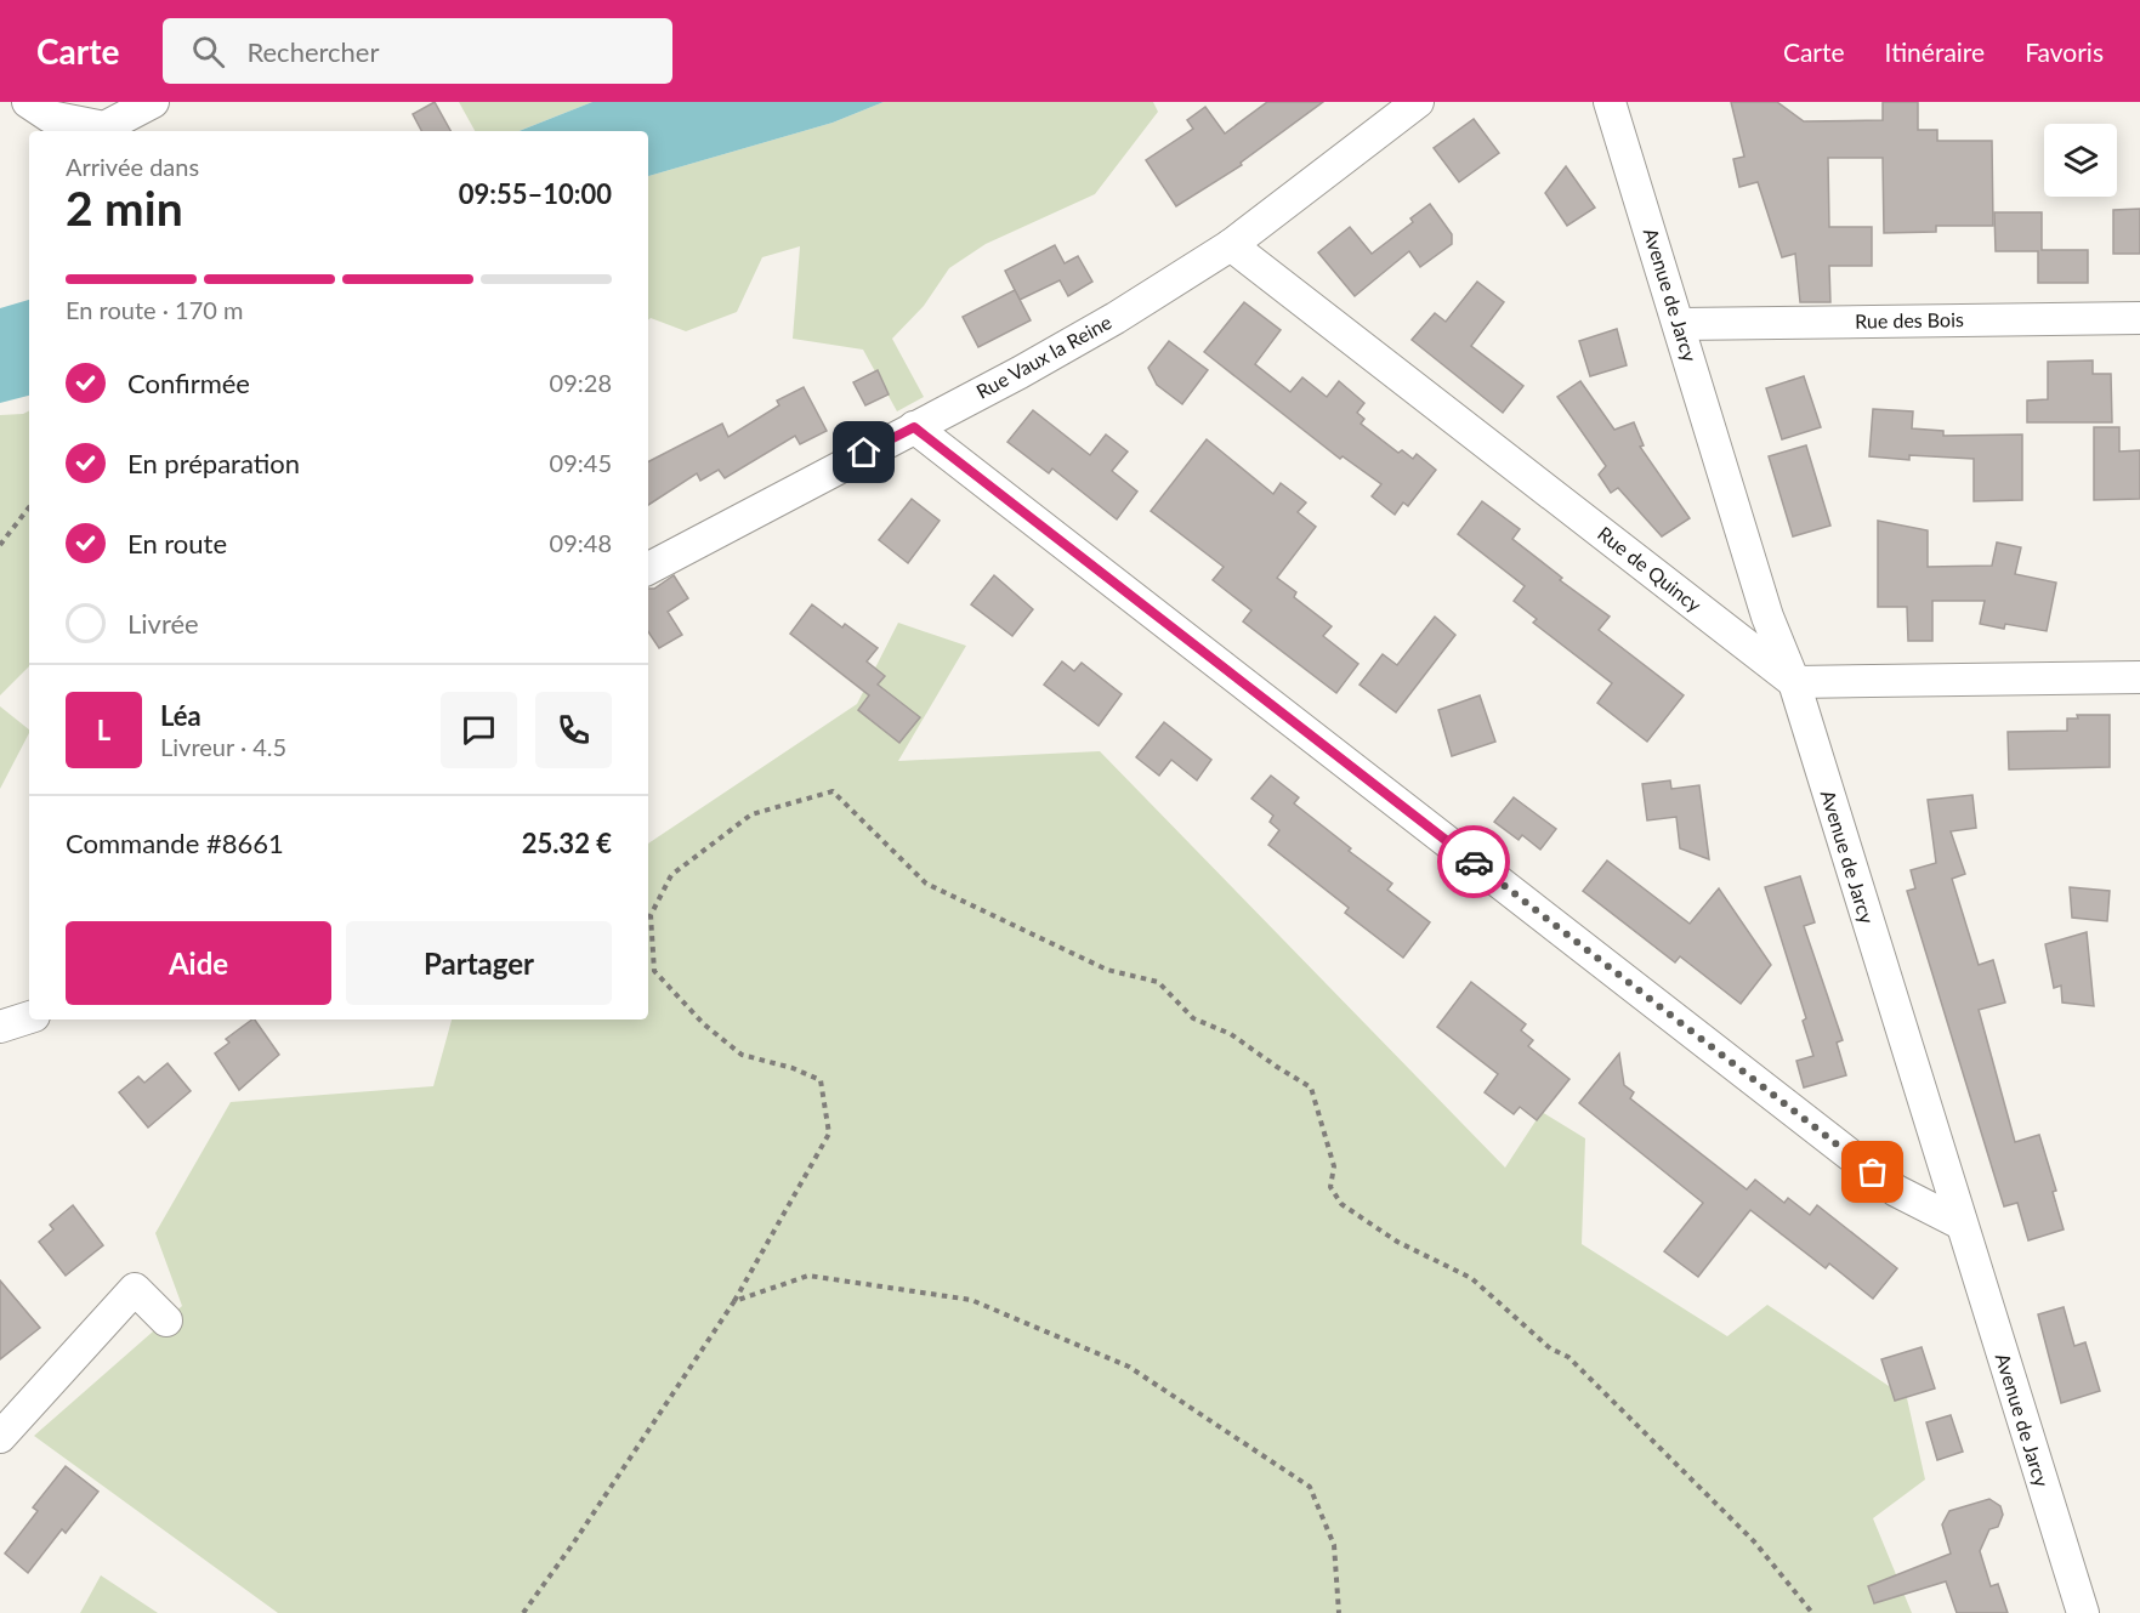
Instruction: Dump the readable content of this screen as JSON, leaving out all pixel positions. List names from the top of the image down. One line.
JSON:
{"streets":{"street":["Avenue de Jarcy","Rue des Bois","Rue Vaux la Reine","Rue de Quincy"]},"crossings":[["Avenue de Jarcy","Rue des Bois"],["Avenue de Jarcy","Rue de Quincy"],["Rue Vaux la Reine","Rue de Quincy"]],"page":{"header":"Carte","search":"Rechercher","nav":["Carte","Itinéraire","Favoris"],"heading":["2 min","Arrivée dans","09:55–10:00"],"panel":["Léa","Livreur · 4.5","Commande #8661","25.32 €"],"bar":"En route · 170 m","list":[["Confirmée","09:28"],["En préparation","09:45"],["En route","09:48"],"Livrée"],"round":"L","buttons":["Aide","Partager"]}}
